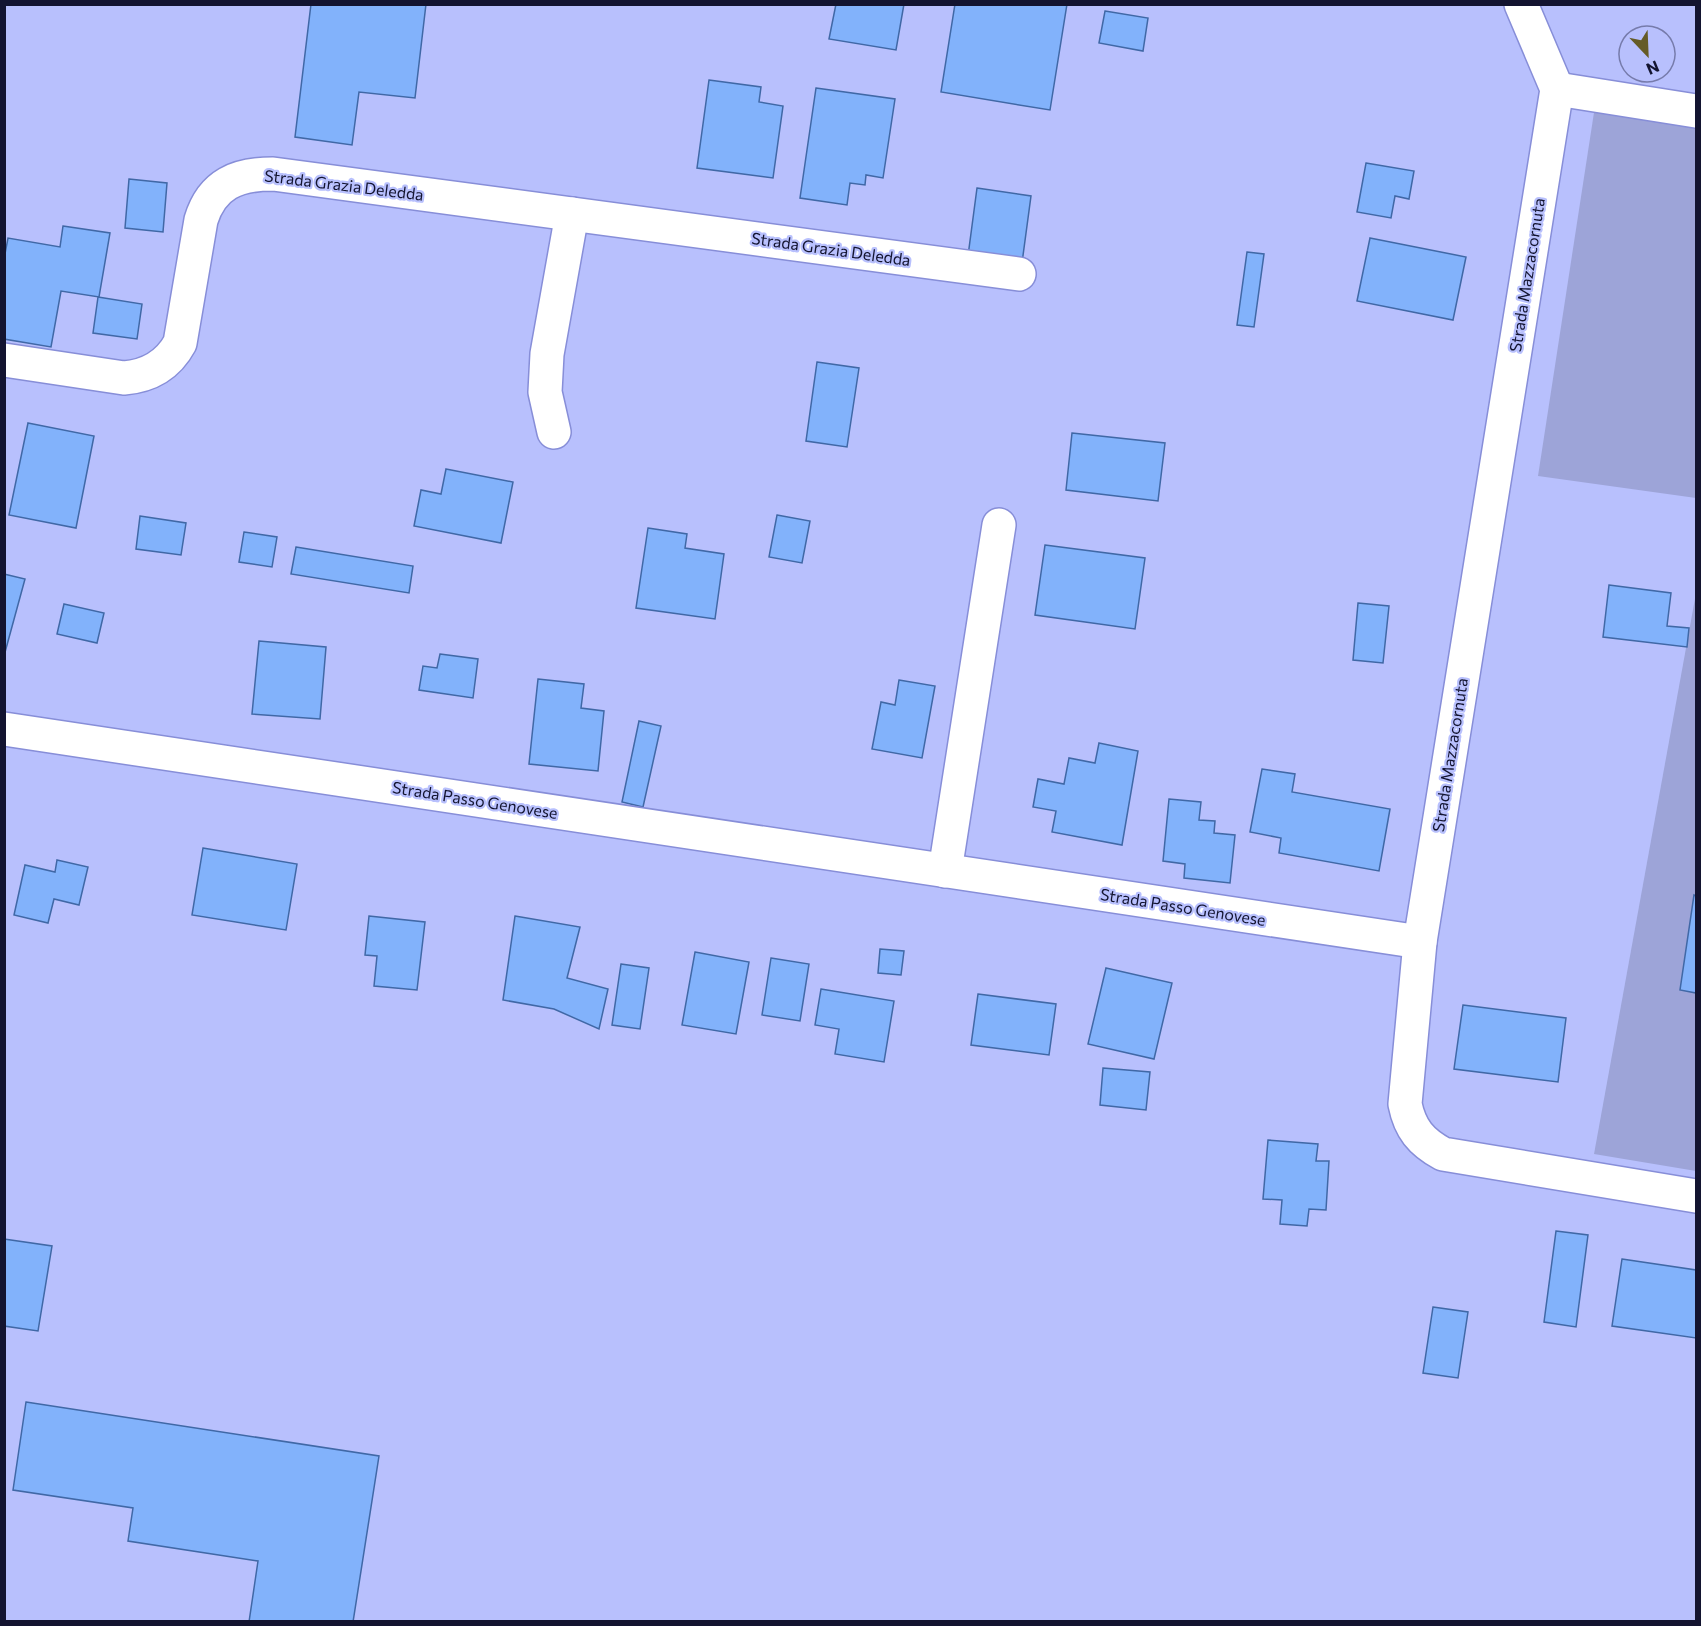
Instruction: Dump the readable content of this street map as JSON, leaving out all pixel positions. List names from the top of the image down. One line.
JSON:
{"streets":{"street":["Strada Grazia Deledda","Strada Mazzacornuta","Strada Passo Genovese"]},"crossings":[["Strada Mazzacornuta","Strada Passo Genovese"]],"north":"bottom right"}
